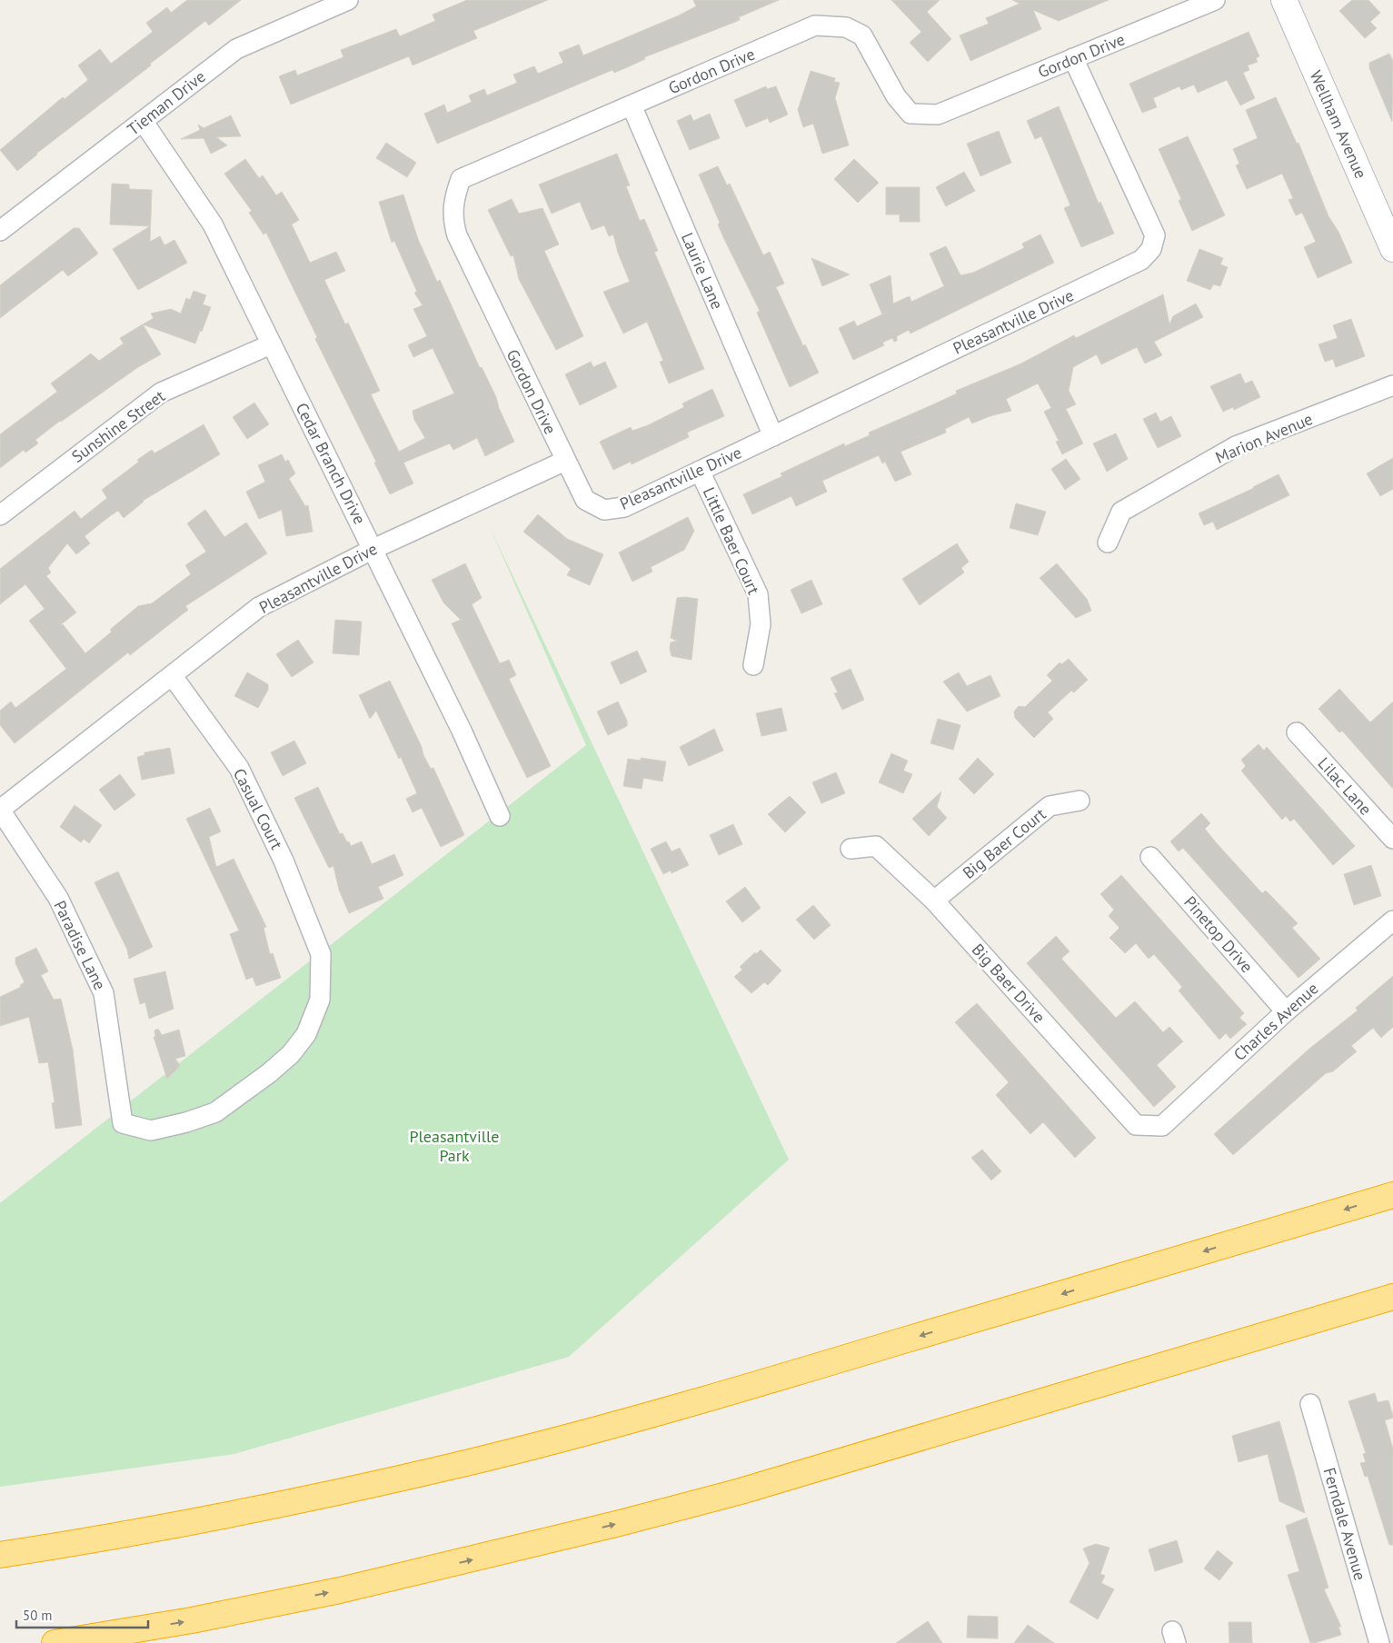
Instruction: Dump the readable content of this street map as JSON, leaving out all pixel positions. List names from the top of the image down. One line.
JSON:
{"streets":{"street":["Gordon Drive","Tieman Drive","Wellham Avenue","Laurie Lane","Pleasantville Drive","Sunshine Street","Marion Avenue","Cedar Branch Drive","Little Baer Court","Lilac Lane","Casual Court","Big Baer Court","Pinetop Drive","Paradise Lane","Big Baer Drive","Charles Avenue","Ferndale Avenue"]},"crossings":[["Gordon Drive","Laurie Lane"],["Gordon Drive","Pleasantville Drive"],["Tieman Drive","Cedar Branch Drive"],["Laurie Lane","Pleasantville Drive"],["Pleasantville Drive","Cedar Branch Drive"],["Pleasantville Drive","Little Baer Court"],["Pleasantville Drive","Casual Court"],["Pleasantville Drive","Paradise Lane"],["Sunshine Street","Cedar Branch Drive"],["Casual Court","Paradise Lane"],["Big Baer Court","Big Baer Drive"],["Pinetop Drive","Charles Avenue"],["Big Baer Drive","Charles Avenue"]],"parks":["Pleasantville Park"],"scale_bar":"50 m"}
